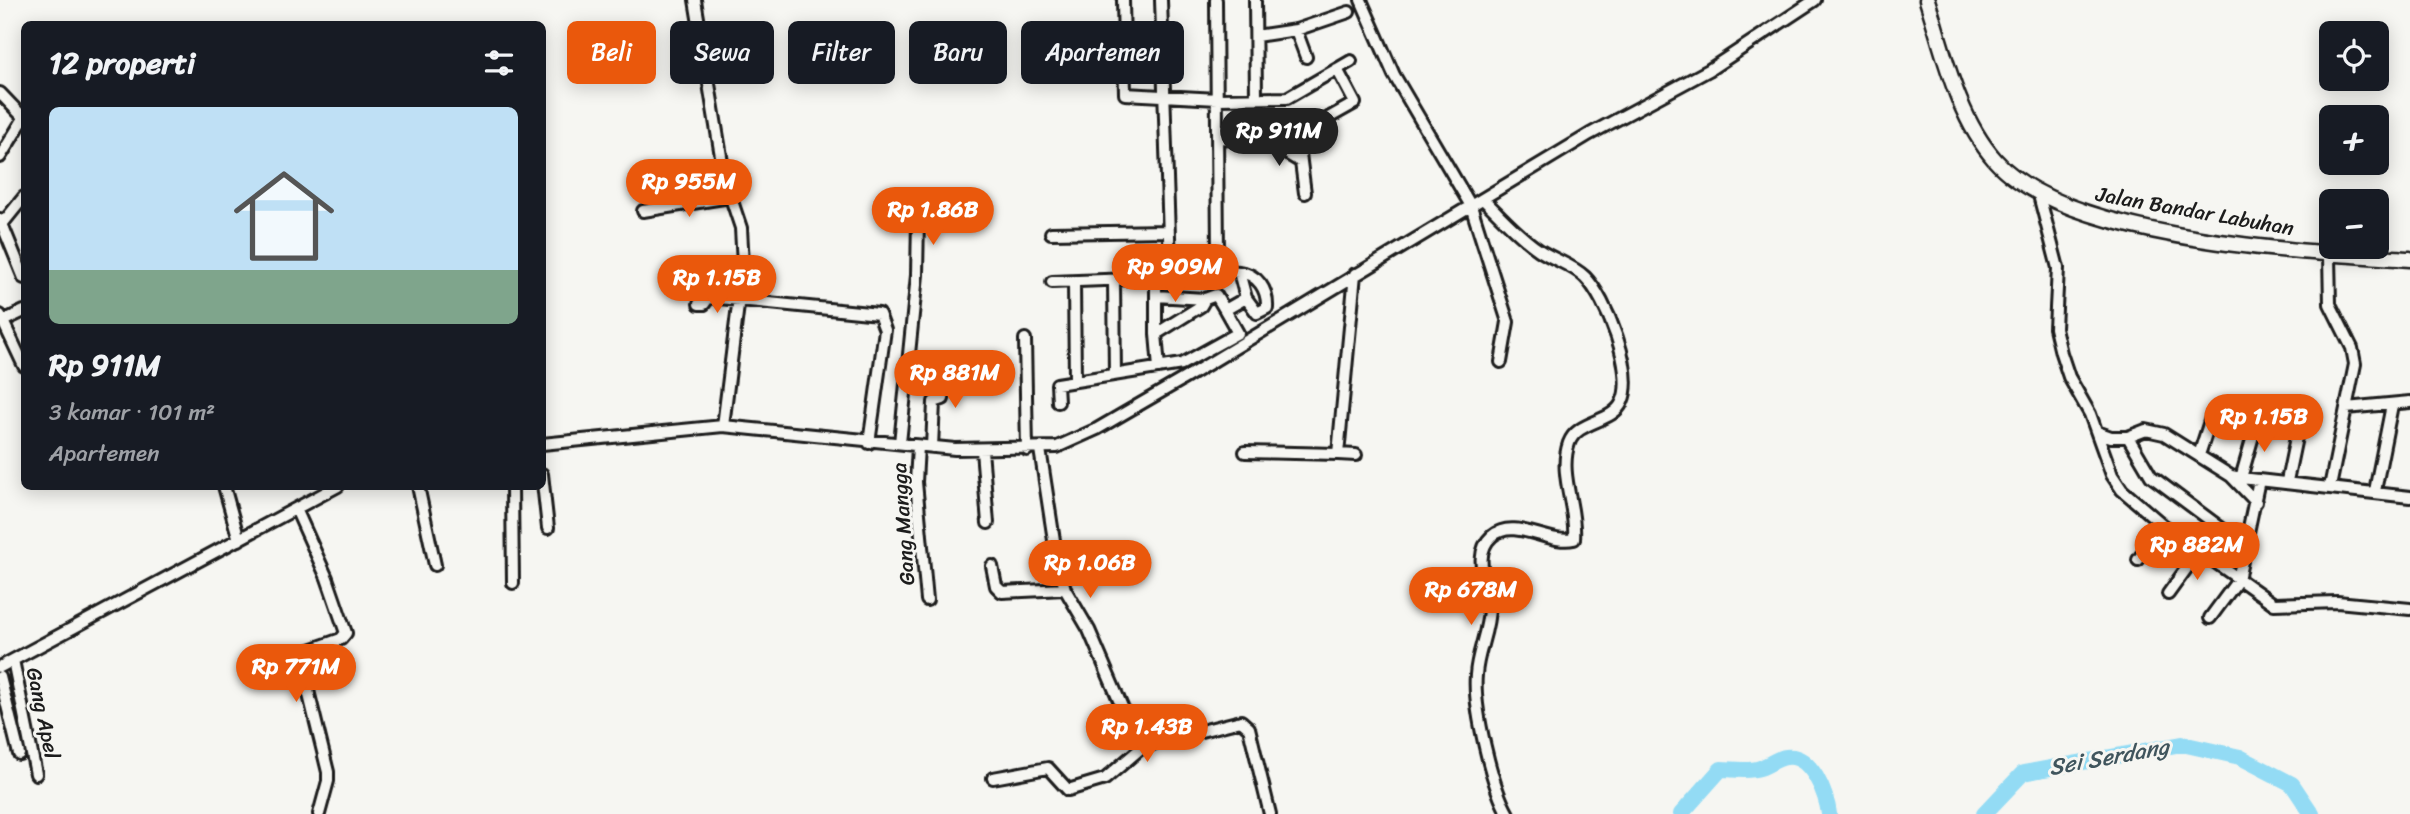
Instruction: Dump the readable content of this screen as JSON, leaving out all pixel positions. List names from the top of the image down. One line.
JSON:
{"streets":{"main road":["Jalan Bandar Labuhan"],"street":["Gang Mangga","Gang Apel"]},"water":["Sei Serdang"],"page":{"map_buttons":["+","−"],"chip":["Beli","Sewa","Filter","Baru","Apartemen"],"heading":"12 properti","list":[{"name":"Rp 911M","note":"3 kamar · 101 m² · Apartemen"}],"price":["Rp 911M","Rp 955M","Rp 1.86B","Rp 909M","Rp 1.15B","Rp 881M","Rp 1.15B","Rp 882M","Rp 1.06B","Rp 678M","Rp 771M","Rp 1.43B"]}}
